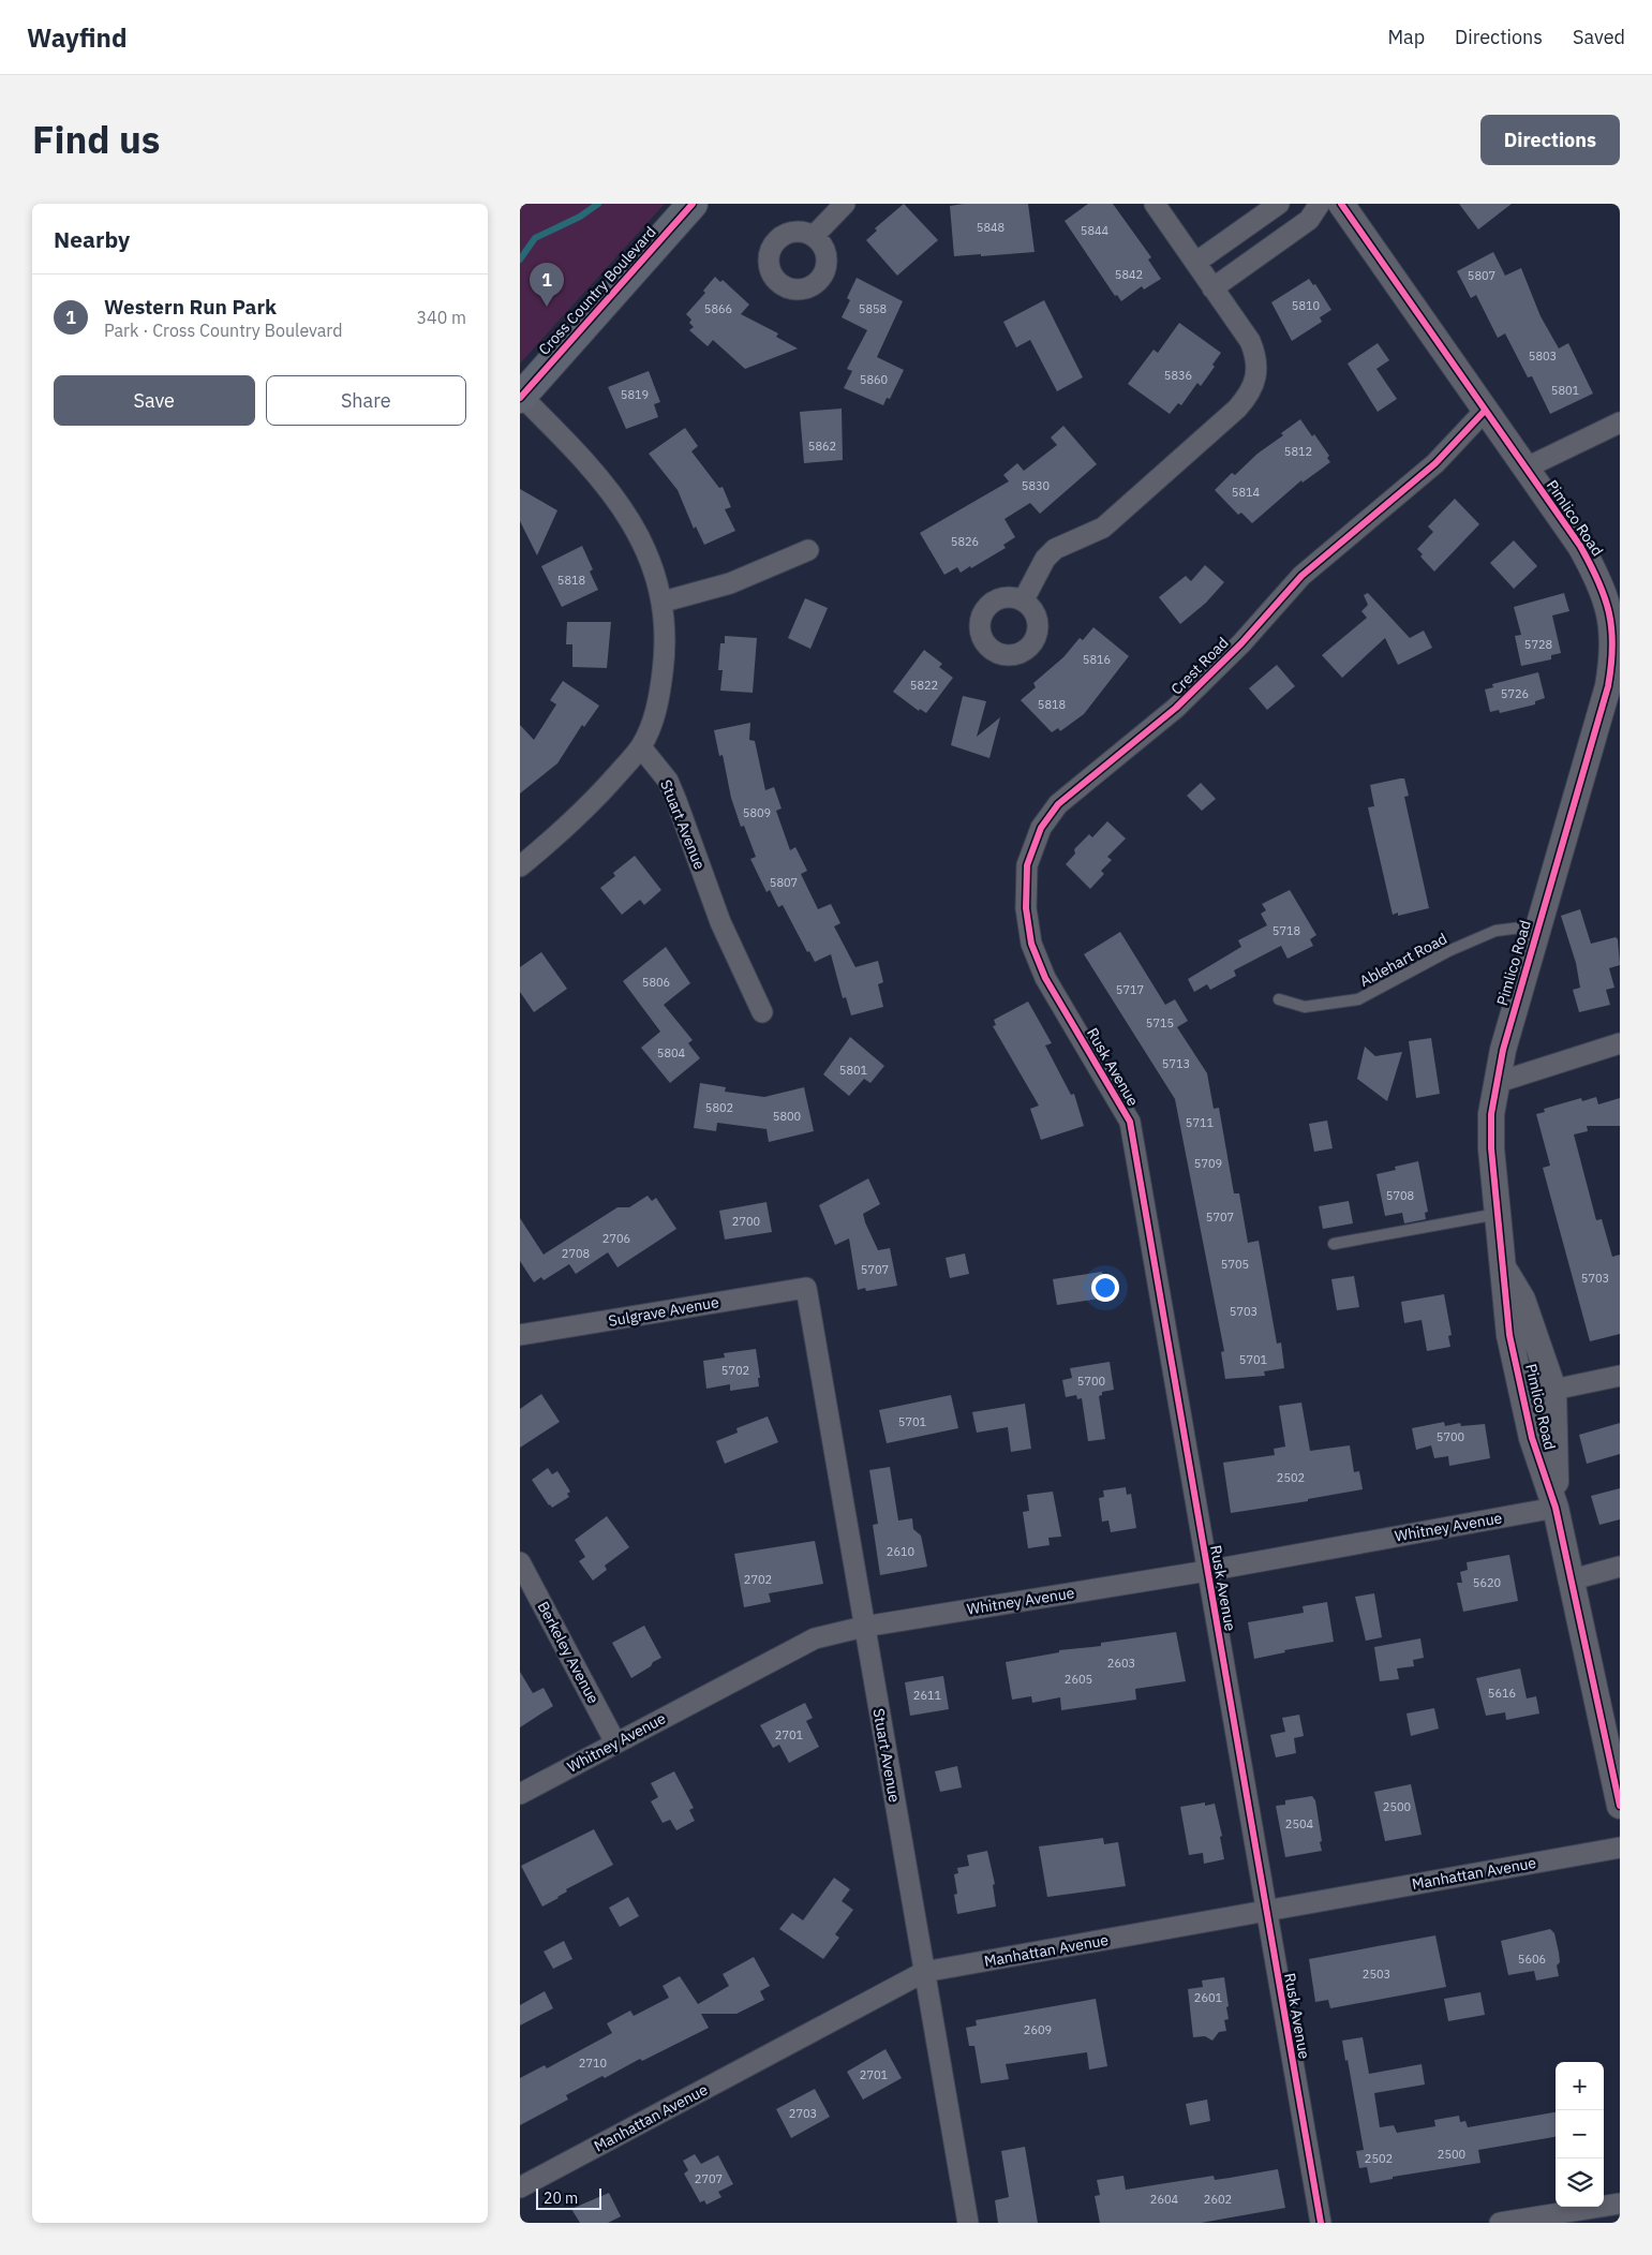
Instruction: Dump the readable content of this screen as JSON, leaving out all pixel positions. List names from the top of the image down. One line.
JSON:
{"streets":{"main road":["Cross Country Boulevard"],"street":["Pimlico Road","Crest Road","Stuart Avenue","Rusk Avenue","Sulgrave Avenue","Whitney Avenue","Berkeley Avenue","Manhattan Avenue"],"lane":["Ablehart Road"]},"crossings":[["Pimlico Road","Crest Road"],["Pimlico Road","Ablehart Road"],["Pimlico Road","Whitney Avenue"],["Crest Road","Rusk Avenue"],["Stuart Avenue","Sulgrave Avenue"],["Stuart Avenue","Whitney Avenue"],["Stuart Avenue","Manhattan Avenue"],["Rusk Avenue","Whitney Avenue"],["Rusk Avenue","Manhattan Avenue"],["Whitney Avenue","Berkeley Avenue"]],"house_numbers":["5848","5844","5842","5807","5810","5866","5858","5803","5836","5860","5801","5819","5862","5812","5830","5814","5826","5818","5728","5816","5822","5726","5818","5809","5807","5718","5806","5717","5715","5804","5713","5801","5802","5800","5711","5709","5708","5707","2700","2706","2708","5705","5707","5703","5703","5701","5702","5700","5701","5700","2502","2610","2702","5620","2603","2605","5616","2611","2701","2500","2504","5606","2503","2601","2609","2710","2701","2703","2500","2502","2707","2604","2602"],"scale_bar":"20 m","page":{"header":"Wayfind","nav":["Map","Directions","Saved"],"title":"Find us","buttons":["Directions",["Save","Share"]],"heading":"Nearby","pins":"1","list":[{"mark":"1","name":"Western Run Park","note":"Park · Cross Country Boulevard","value":"340 m"}],"map_buttons":["+","−"],"scale":"20 m"}}
